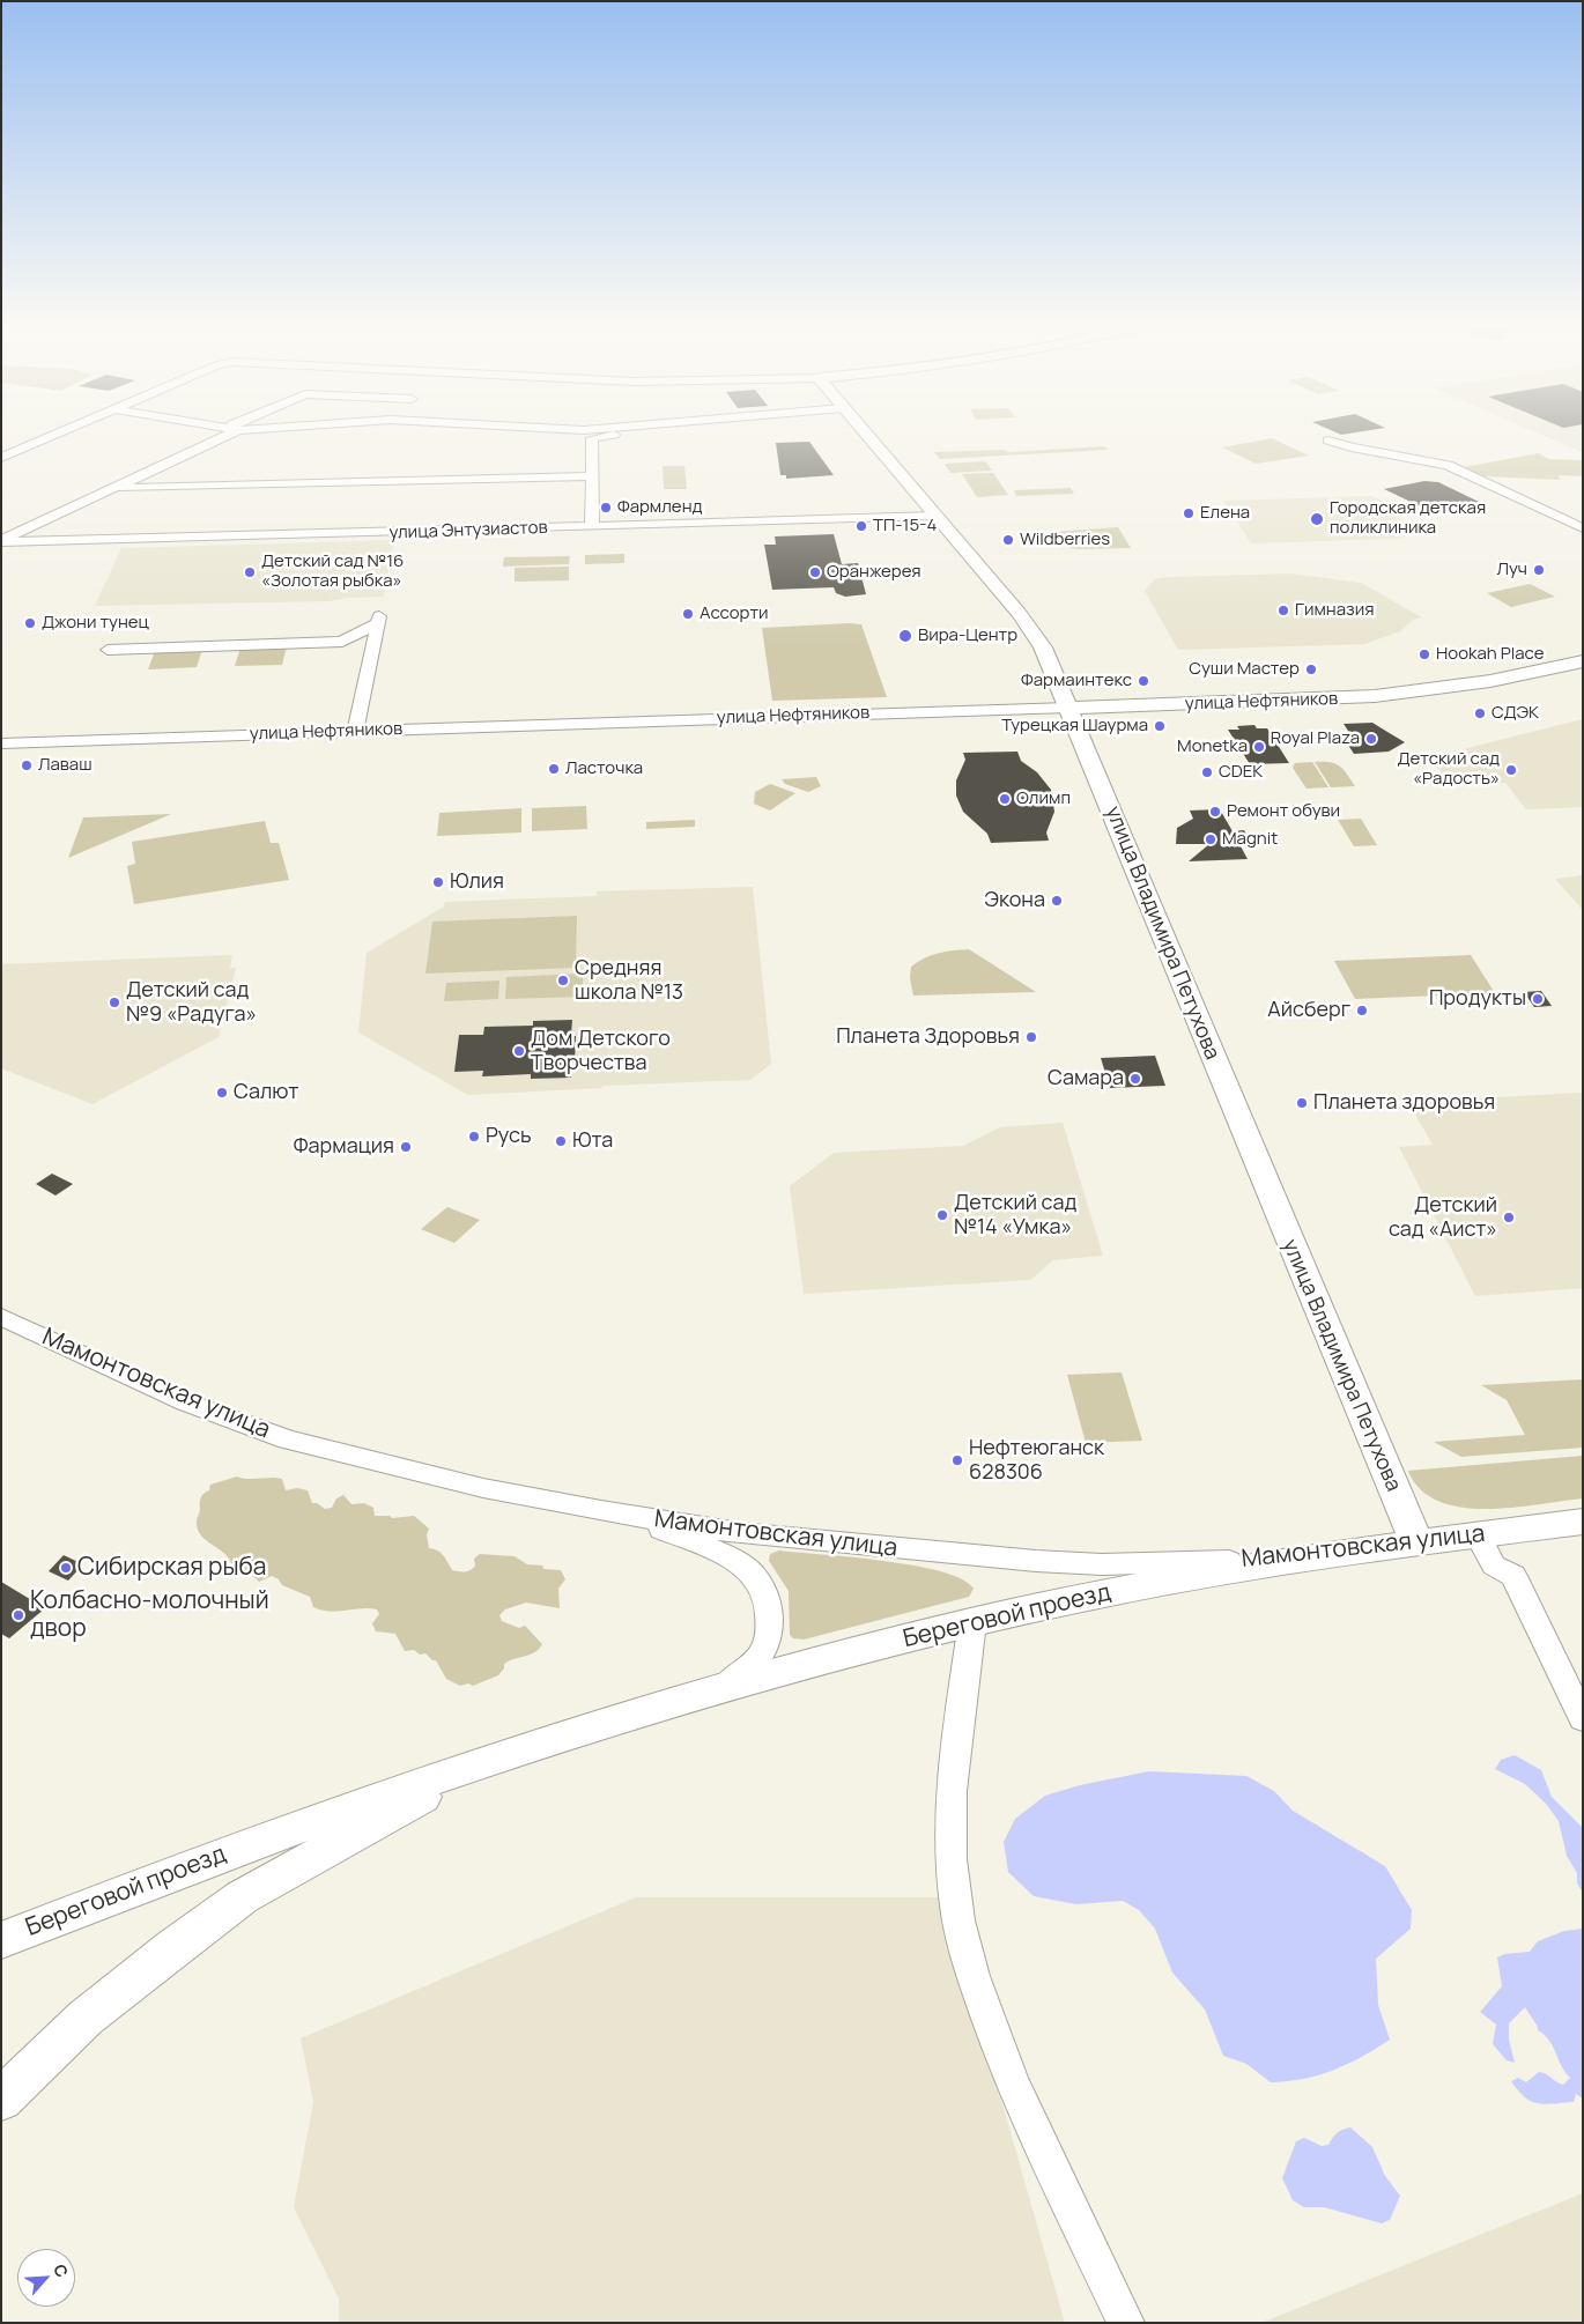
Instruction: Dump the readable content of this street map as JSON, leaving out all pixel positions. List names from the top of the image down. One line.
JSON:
{"streets":{"main road":["улица Нефтяников","улица Владимира Петухова","Мамонтовская улица","Береговой проезд"],"street":["улица Энтузиастов"]},"crossings":[["улица Энтузиастов","улица Владимира Петухова"],["улица Нефтяников","улица Владимира Петухова"],["улица Владимира Петухова","Мамонтовская улица"],["Мамонтовская улица","Береговой проезд"]],"places":["Фармленд","Елена","Городская детская поликлиника","ТП-15-4","Wildberries","Луч","Детский сад №16 «Золотая рыбка»","Оранжерея","Гимназия","Ассорти","Джони тунец","Вира-Центр","Hookah Place","Суши Мастер","Фармаинтекс","СДЭК","Турецкая Шаурма","Royal Plaza","Monetka","Лаваш","Ласточка","Детский сад «Радость»","CDEK","Олимп","Ремонт обуви","Magnit","Юлия","Экона","Средняя школа №13","Продукты","Детский сад №9 «Радуга»","Айсберг","Планета Здоровья","Дом Детского Творчества","Самара","Салют","Планета здоровья","Русь","Юта","Фармация","Детский сад №14 «Умка»","Детский сад «Аист»","Нефтеюганск 628306","Сибирская рыба","Колбасно-молочный двор"],"north":"top right"}
